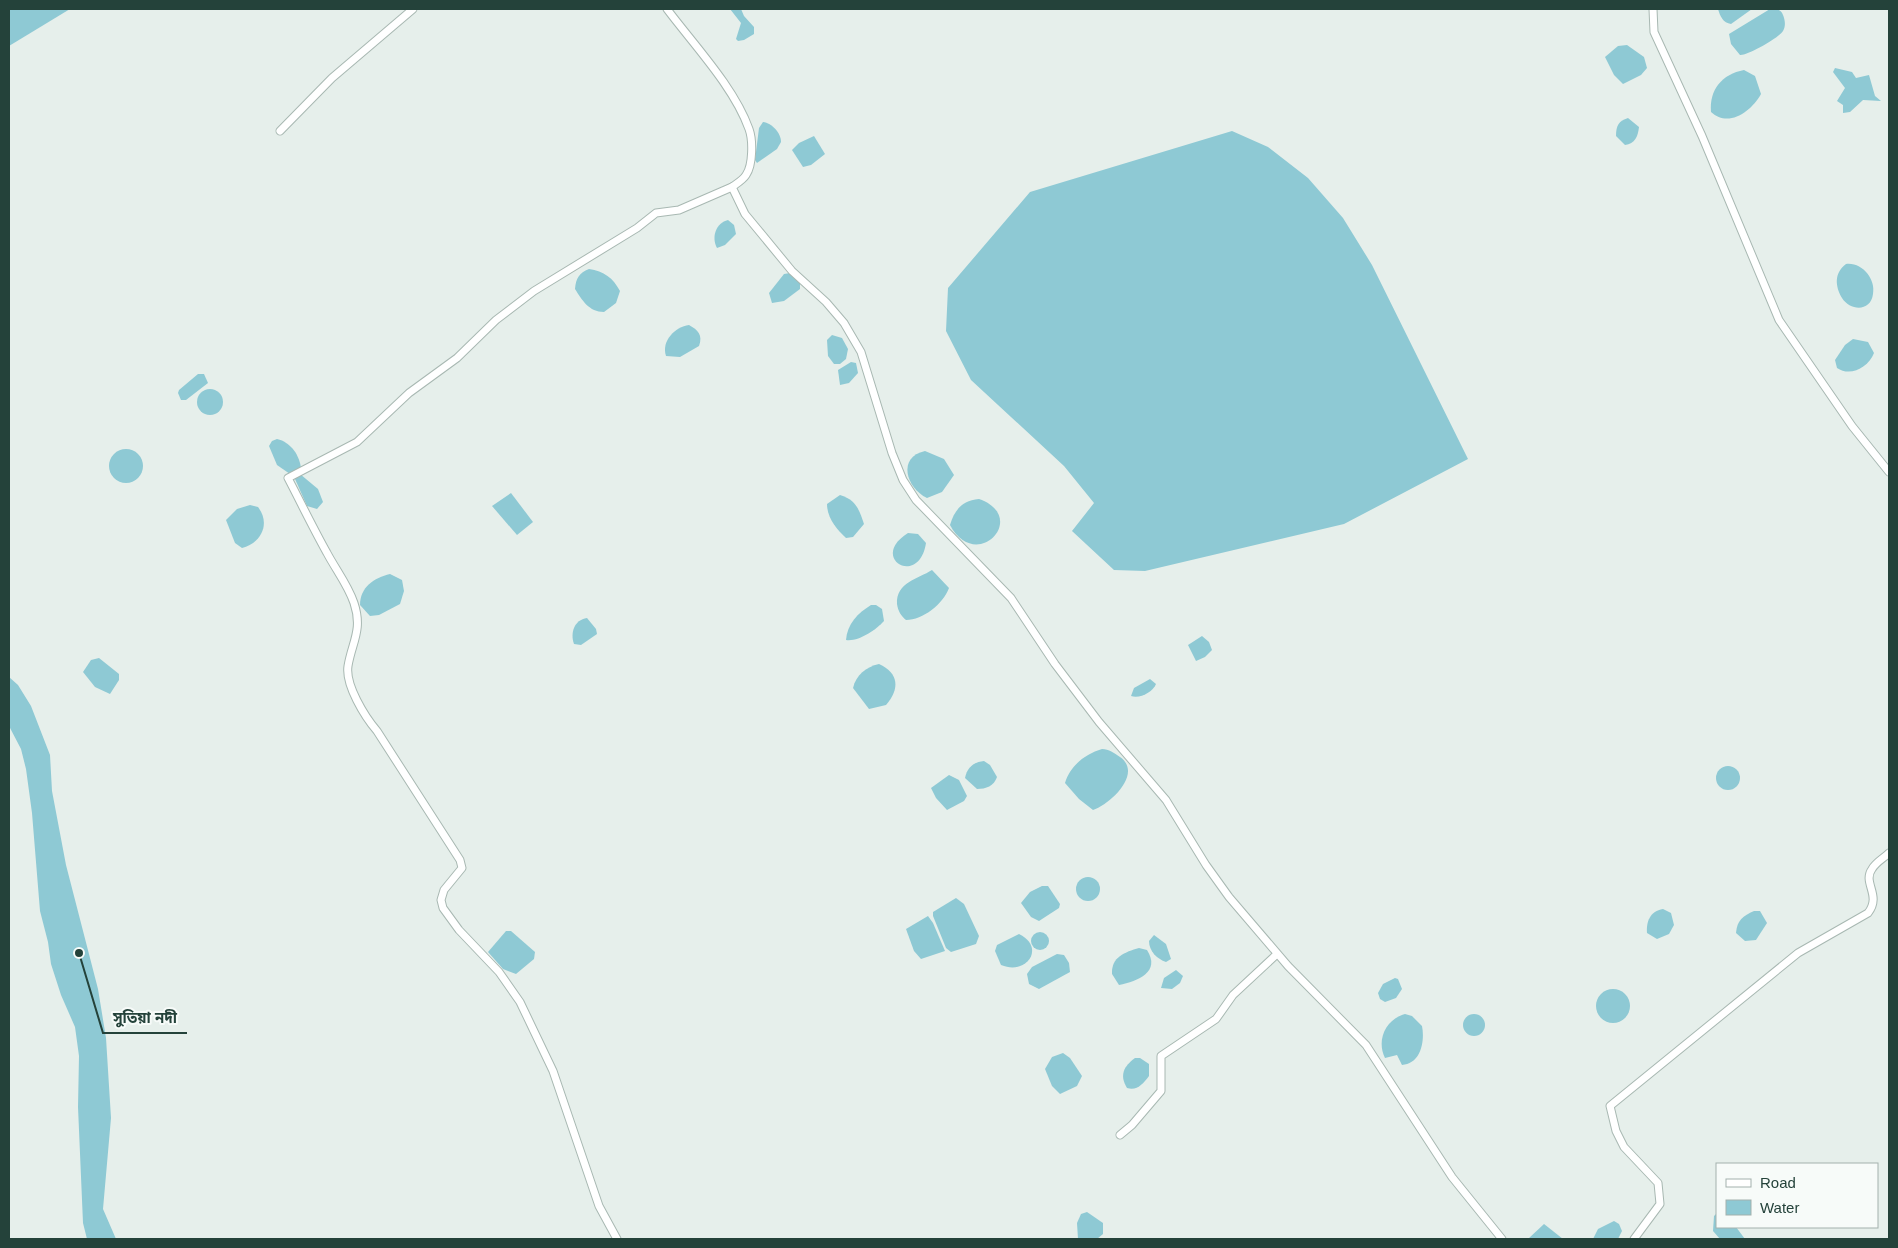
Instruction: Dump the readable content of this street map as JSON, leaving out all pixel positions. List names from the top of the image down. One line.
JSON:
{"places":["সুতিয়া নদী"],"legend":["Road","Water"]}
